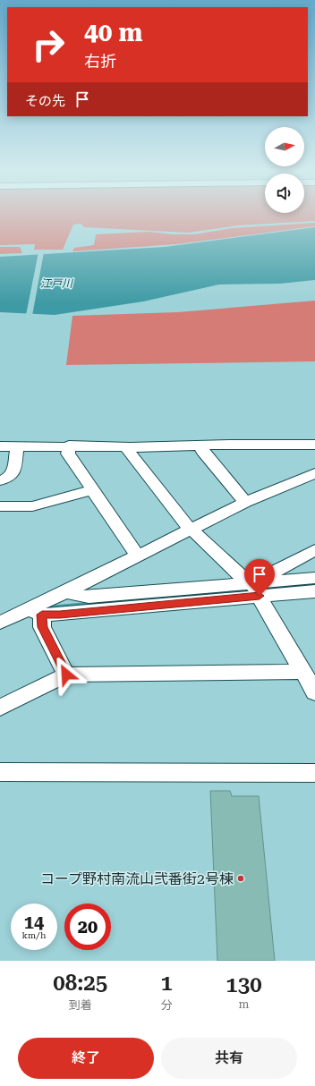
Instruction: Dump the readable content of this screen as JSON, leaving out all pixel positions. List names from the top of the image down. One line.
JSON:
{"water":["江戸川"],"places":["コープ野村南流山弐番街2号棟"],"north":"right","page":{"turn":["40 m","右折"],"then":"その先","speed":"14 km/h","limit":"20","eta":["08:25","到着","1","分","130","m"],"buttons":["終了","共有"]}}
